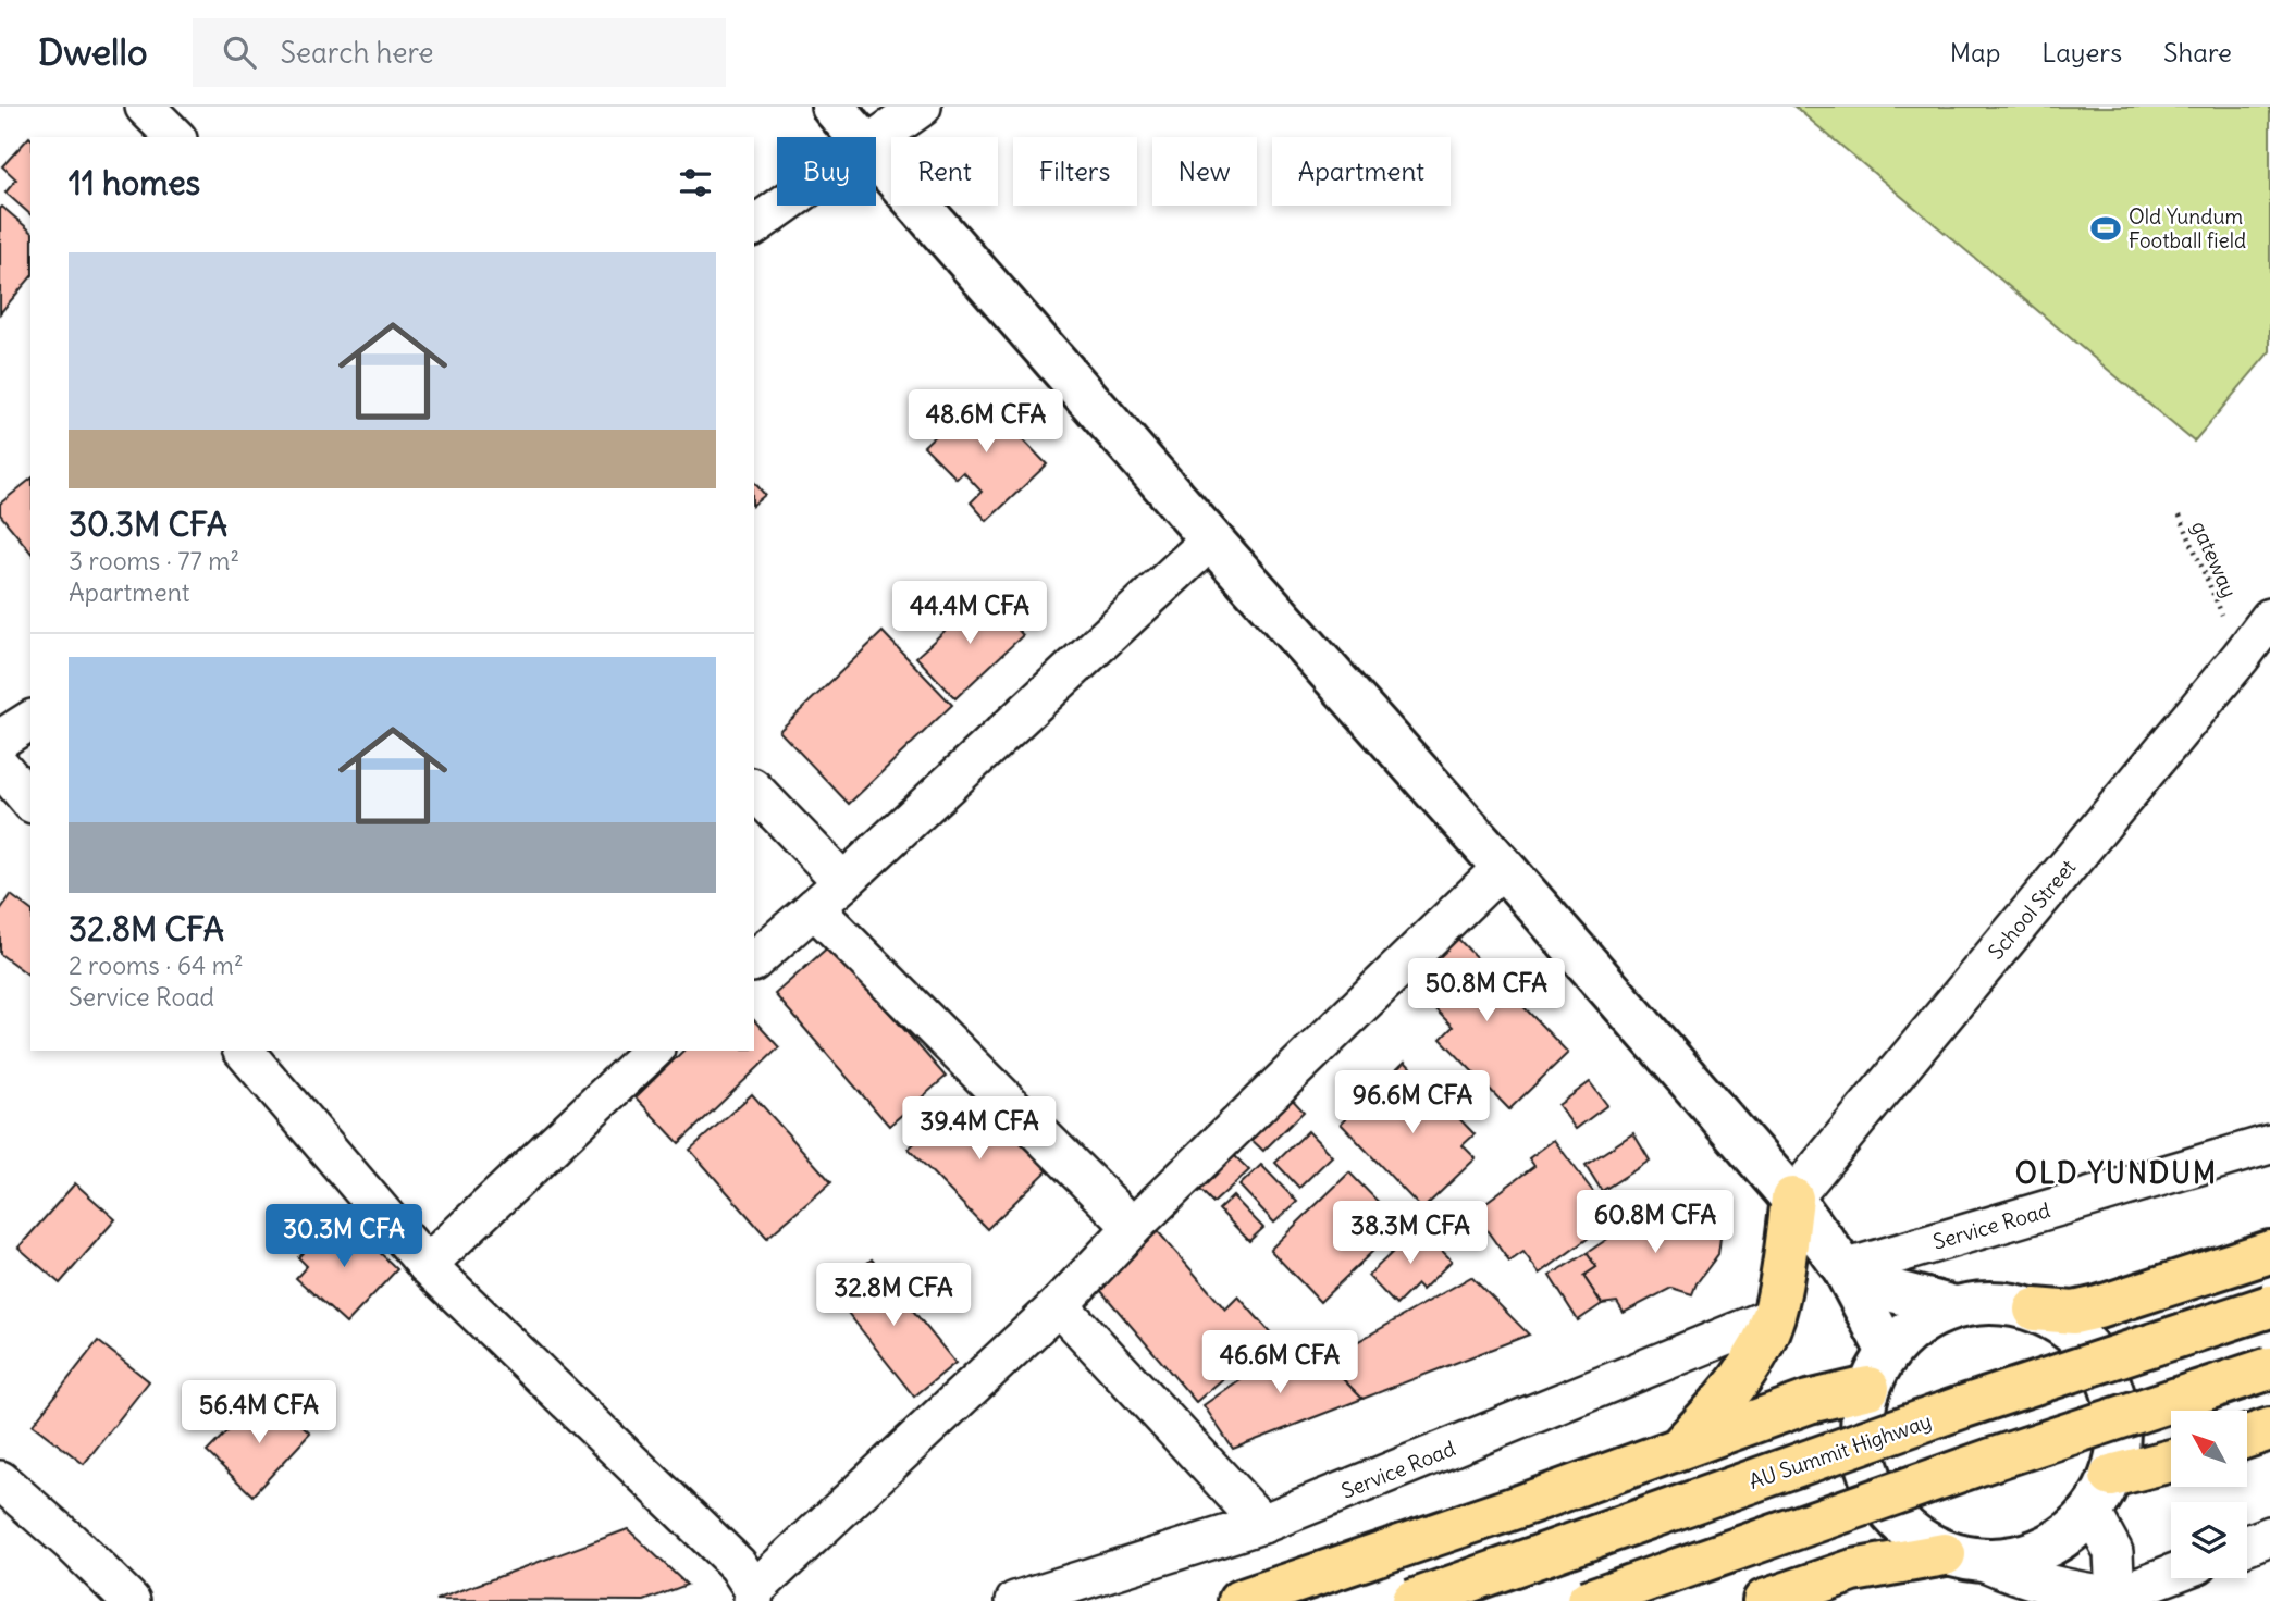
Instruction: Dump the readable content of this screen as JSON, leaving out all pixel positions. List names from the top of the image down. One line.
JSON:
{"streets":{"main road":["AU Summit Highway"],"street":["School Street","Service Road"],"path":["gateway"]},"crossings":[["gateway","School Street"]],"districts":["OLD YUNDUM"],"places":{"sports":["Old Yundum Football field"]},"north":"top left","page":{"header":"Dwello","search":"Search here","nav":["Map","Layers","Share"],"chip":["Buy","Rent","Filters","New","Apartment"],"heading":"11 homes","list":[{"name":"30.3M CFA","note":"3 rooms · 77 m² · Apartment"},{"name":"32.8M CFA","note":"2 rooms · 64 m² · Service Road"}],"price":["48.6M CFA","44.4M CFA","50.8M CFA","96.6M CFA","39.4M CFA","60.8M CFA","38.3M CFA","30.3M CFA","32.8M CFA","46.6M CFA","56.4M CFA"]}}
